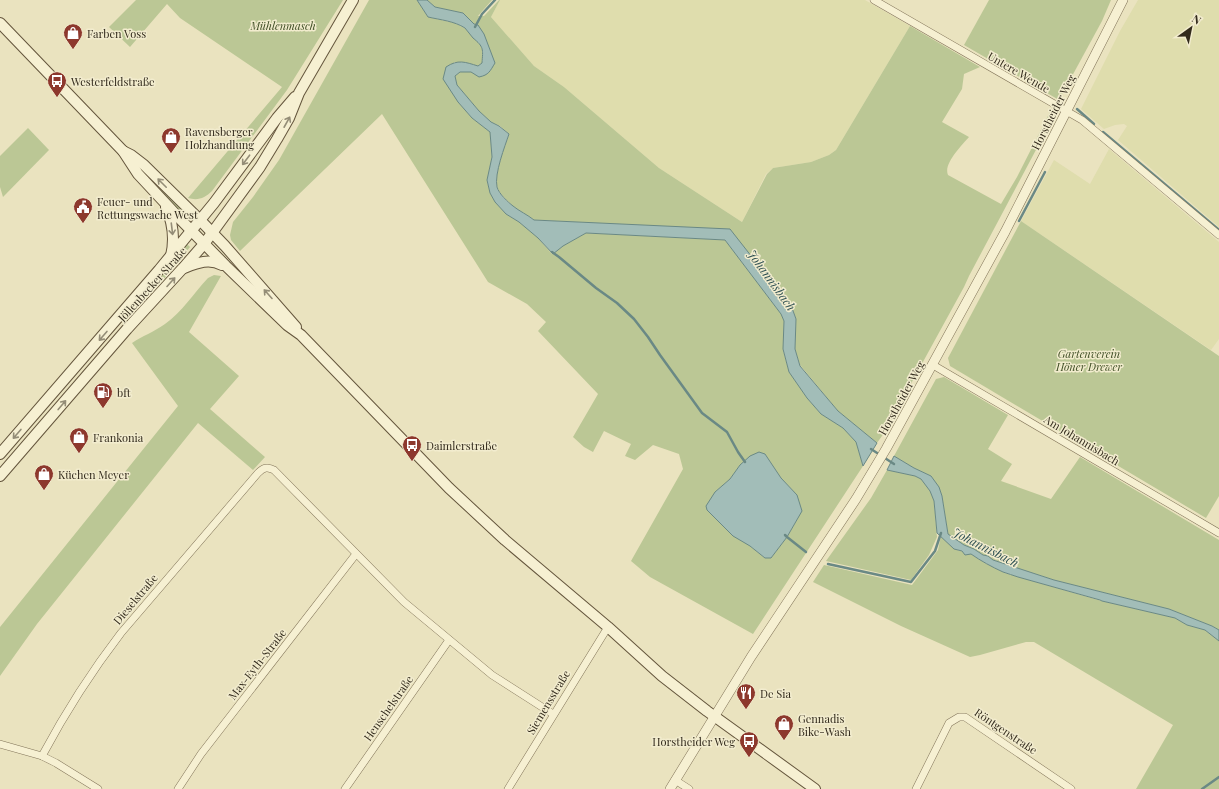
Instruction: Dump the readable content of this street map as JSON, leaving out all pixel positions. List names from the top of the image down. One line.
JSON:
{"streets":{"main road":["Jöllenbecker Straße"],"street":["Untere Wende","Horstheider Weg","Am Johannisbach","Dieselstraße","Max-Eyth-Straße","Siemensstraße","Henschelstraße","Röntgenstraße"]},"crossings":[["Untere Wende","Horstheider Weg"],["Horstheider Weg","Am Johannisbach"],["Dieselstraße","Max-Eyth-Straße"]],"water":["Johannisbach"],"parks":["Mühlenmasch","Gartenverein Höner Drewer"],"places":{"shop":["Farben Voss","Ravensberger Holzhandlung","Frankonia","Küchen Meyer","Gennadis Bike-Wash"],"bus stop":["Westerfeldstraße","Daimlerstraße","Horstheider Weg"],"public building":["Feuer- und Rettungswache West"],"fuel station":["bft"],"restaurant":["De Sia"]},"north":"top right"}
